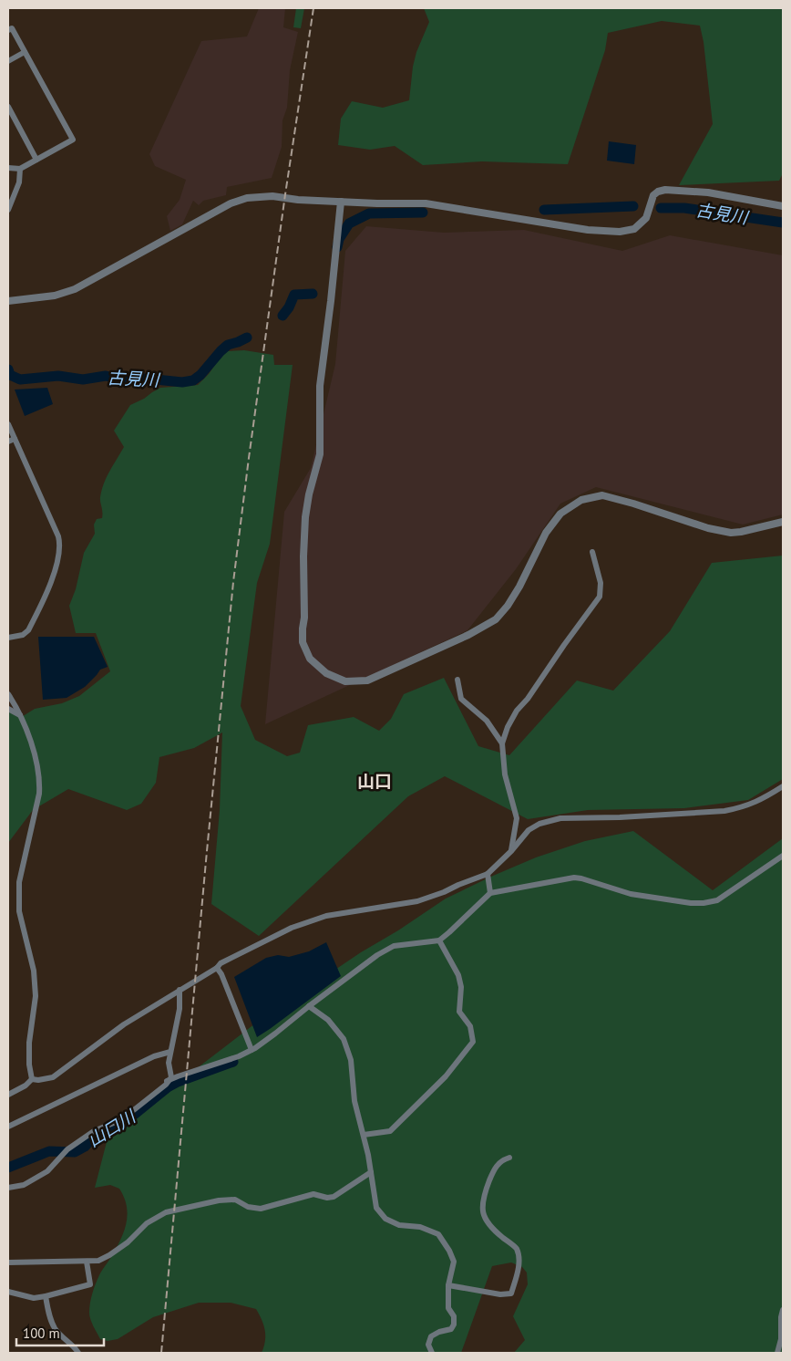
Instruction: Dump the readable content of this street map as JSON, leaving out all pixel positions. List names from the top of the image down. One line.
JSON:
{"districts":["山口"],"water":["古見川","山口川"],"scale_bar":"100 m"}
